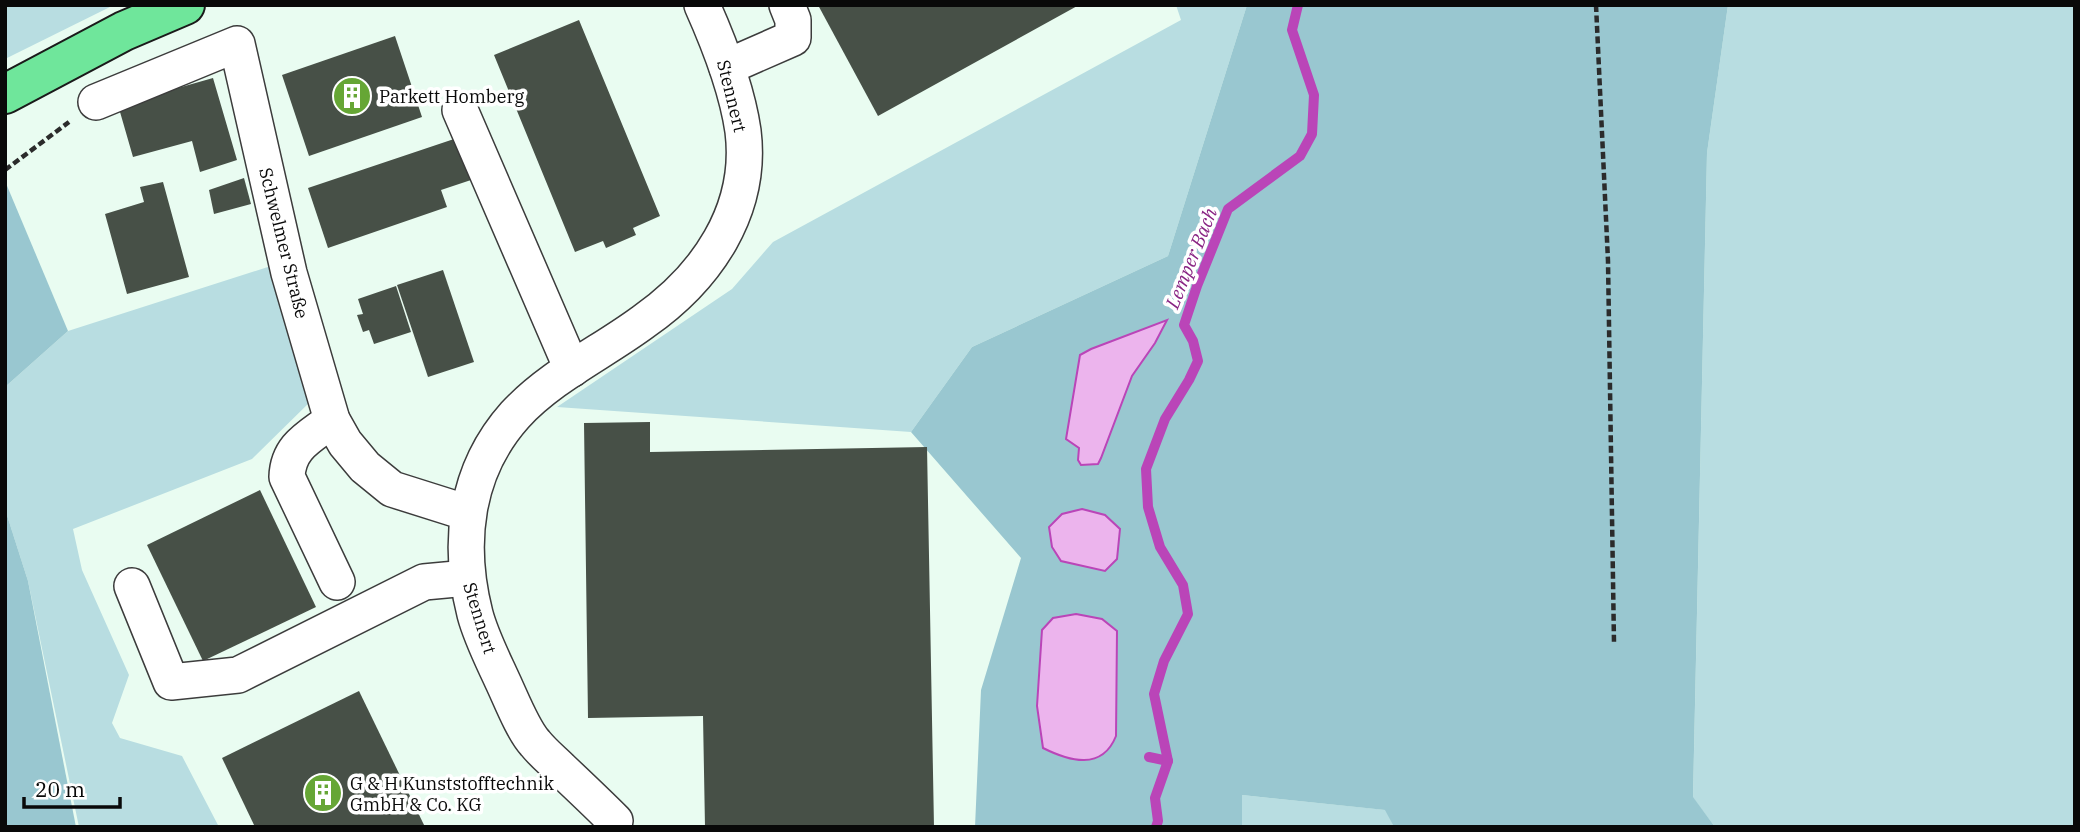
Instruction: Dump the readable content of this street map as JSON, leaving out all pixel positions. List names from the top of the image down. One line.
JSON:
{"streets":{"street":["Stennert","Schwelmer Straße"]},"crossings":[["Stennert","Schwelmer Straße"]],"water":["Lemper Bach"],"places":{"building":["Parkett Homberg","G & H Kunststofftechnik GmbH & Co. KG"]},"scale_bar":"20 m"}
